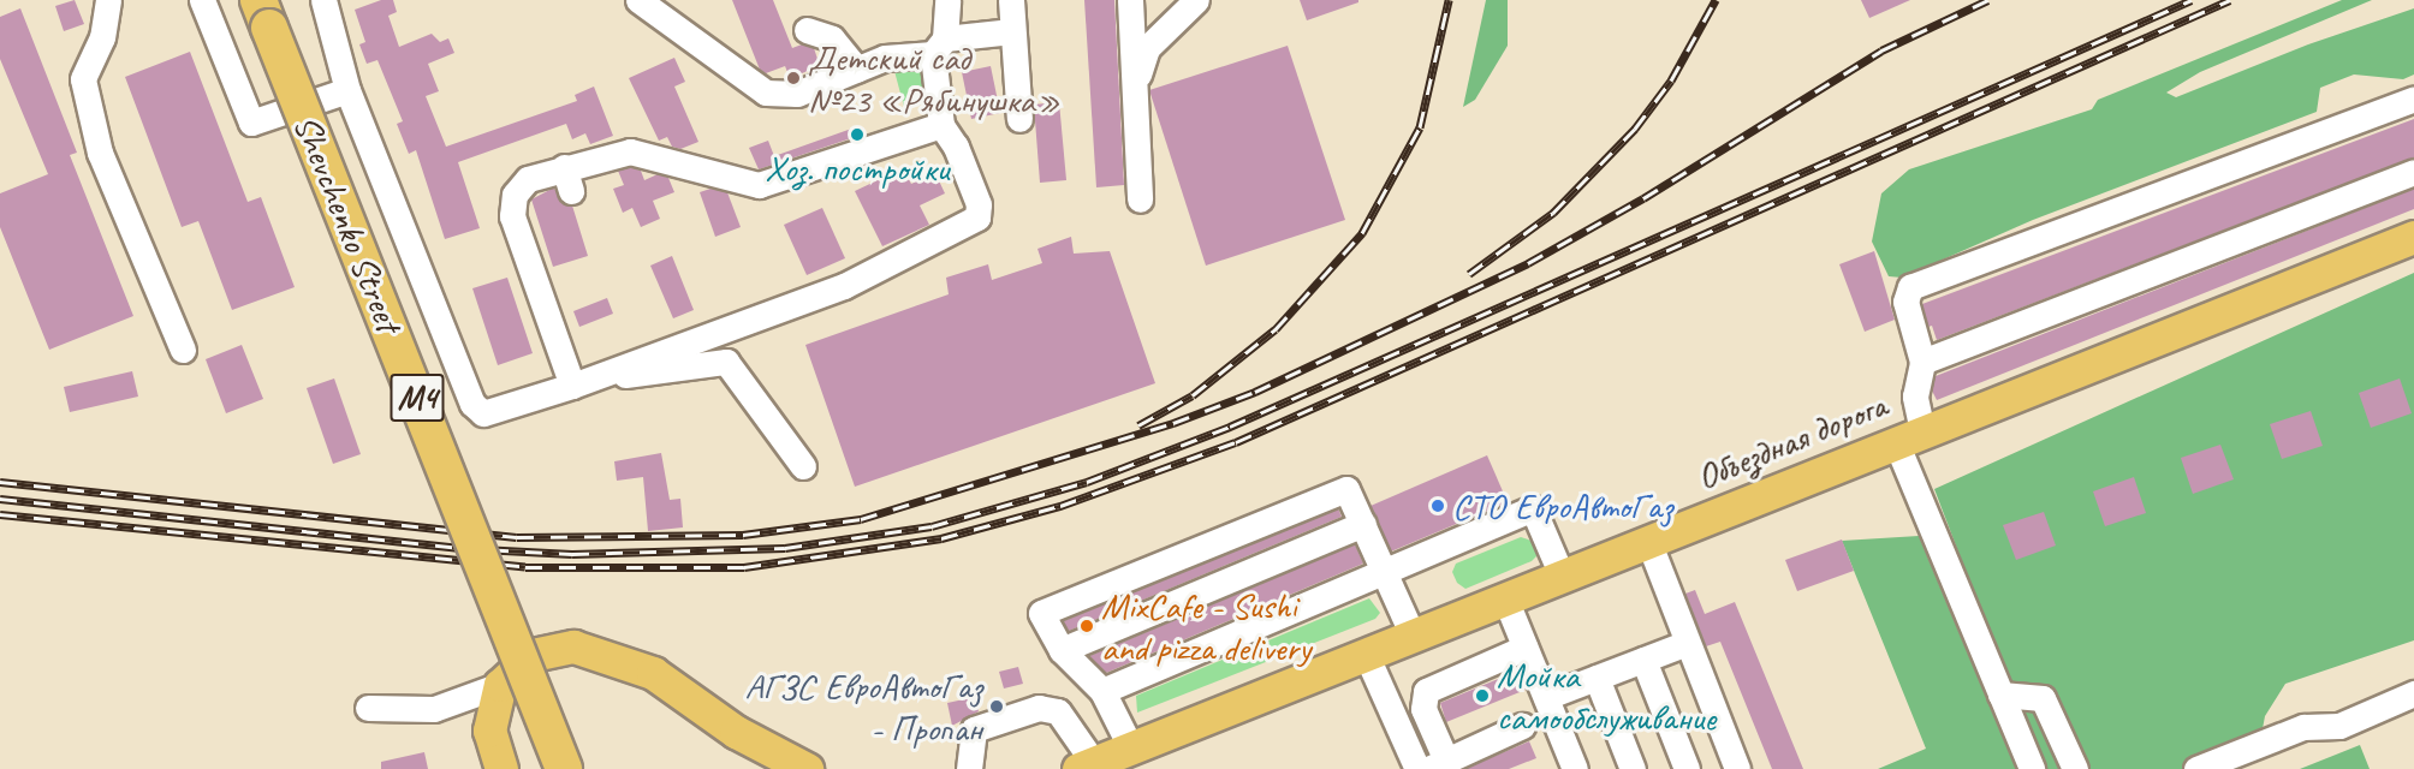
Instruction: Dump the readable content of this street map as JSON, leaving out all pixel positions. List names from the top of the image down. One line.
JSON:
{"streets":{"highway":["Shevchenko Street","M4"],"main road":["Объездная дорога"]},"places":["Детский сад №23 «Рябинушка»","Хоз. постройки","СТО ЕвроАвтоГаз","MixСafe - Sushi and pizza delivery","Мойка самообслуживание","АГЗС ЕвроАвтоГаз - Пропан"]}
